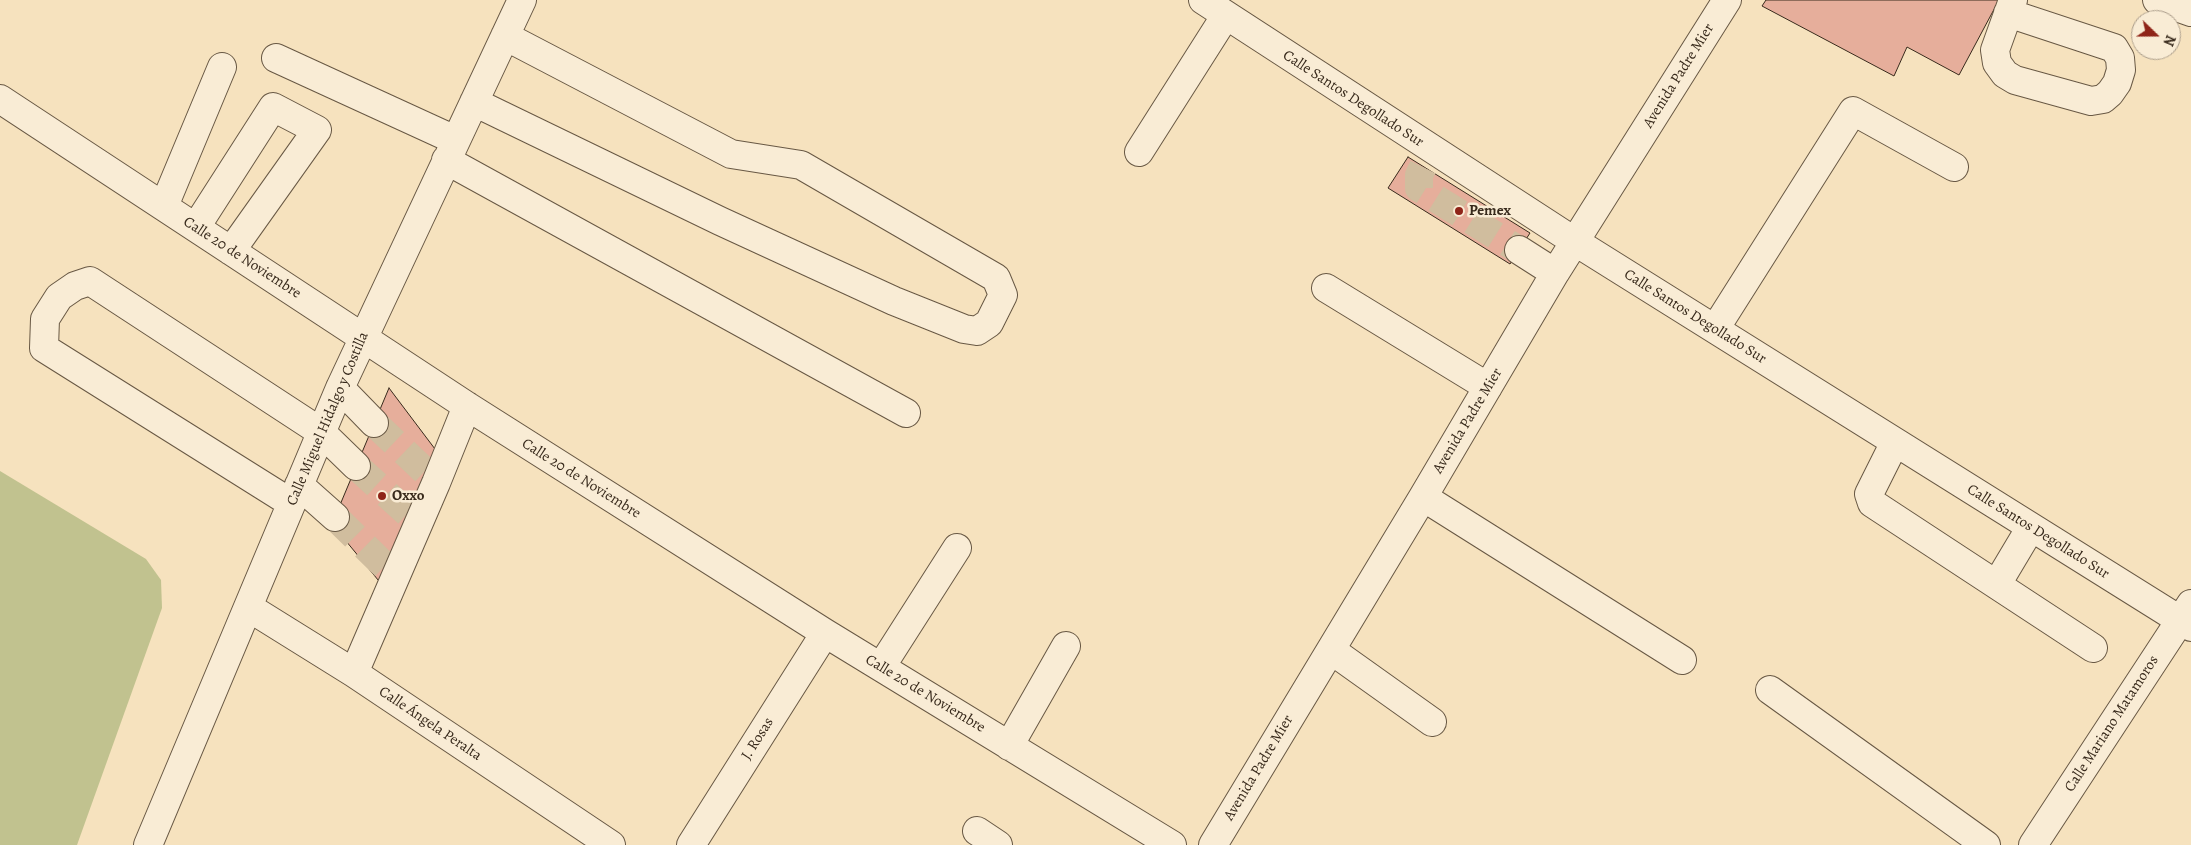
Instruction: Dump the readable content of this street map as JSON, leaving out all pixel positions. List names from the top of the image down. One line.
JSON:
{"streets":{"street":["Avenida Padre Mier","Calle Santos Degollado Sur","Calle 20 de Noviembre","Calle Miguel Hidalgo y Costilla","Calle Ángela Peralta","Calle Mariano Matamoros","J. Rosas"]},"crossings":[["Avenida Padre Mier","Calle Santos Degollado Sur"],["Calle Santos Degollado Sur","Calle Mariano Matamoros"],["Calle 20 de Noviembre","Calle Miguel Hidalgo y Costilla"],["Calle 20 de Noviembre","J. Rosas"],["Calle Miguel Hidalgo y Costilla","Calle Ángela Peralta"]],"places":["Pemex","Oxxo"],"north":"right"}
